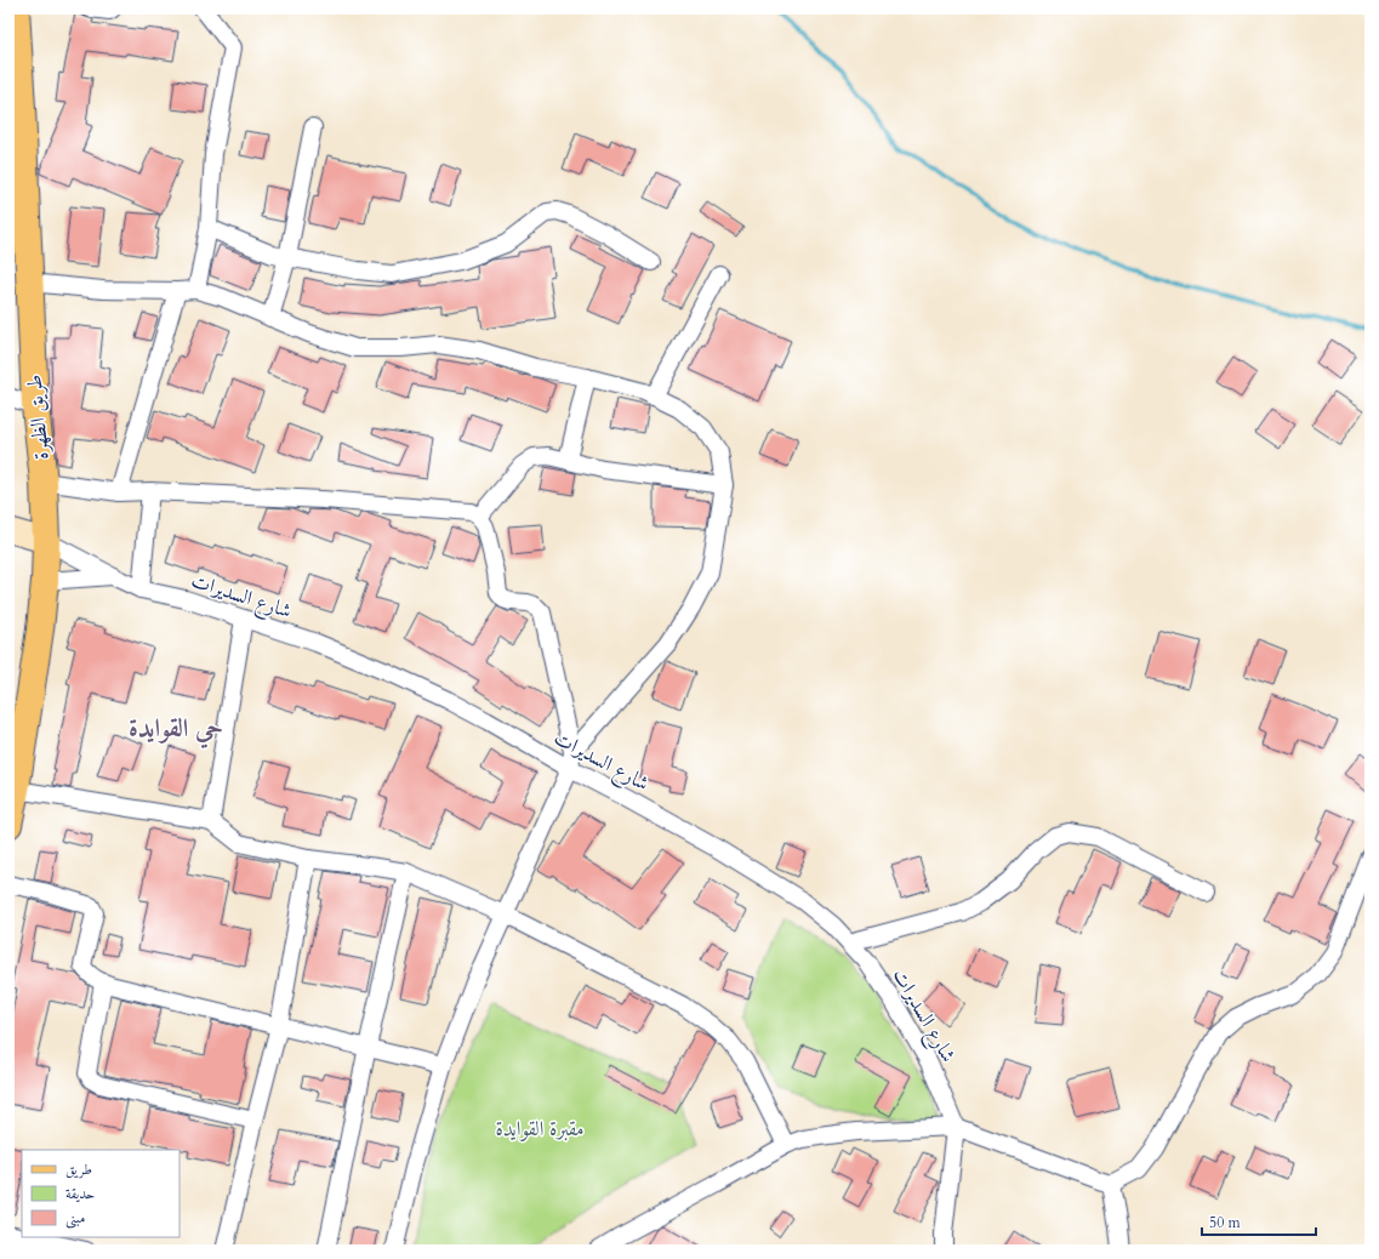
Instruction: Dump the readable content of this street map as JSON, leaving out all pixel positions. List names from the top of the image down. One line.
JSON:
{"streets":{"main road":["طريق الظهرة"],"street":["شارع السديرات"]},"crossings":[["طريق الظهرة","شارع السديرات"]],"districts":["حي القوايدة"],"parks":["مقبرة القوايدة"],"legend":["طريق","حديقة","مبنى"],"scale_bar":"50 m"}
